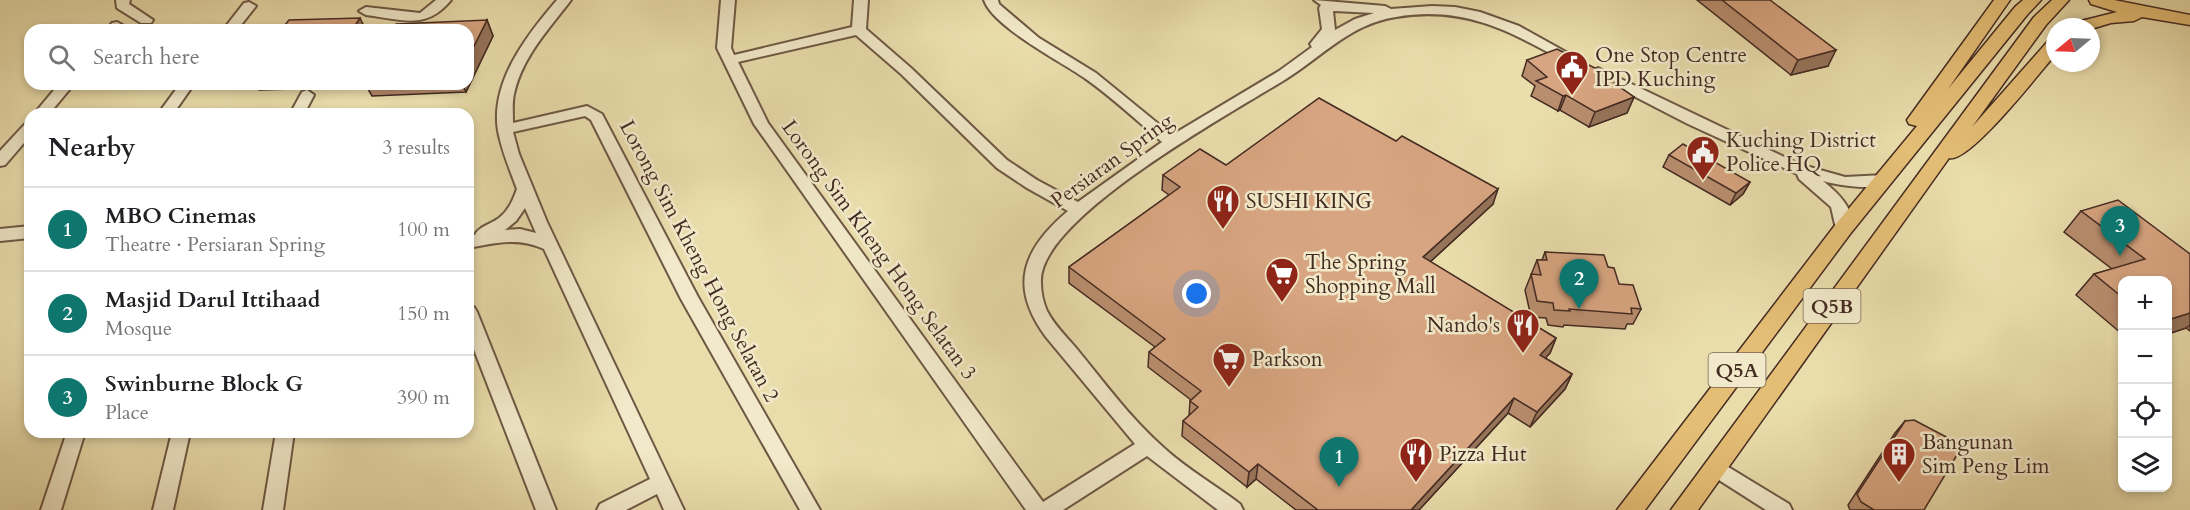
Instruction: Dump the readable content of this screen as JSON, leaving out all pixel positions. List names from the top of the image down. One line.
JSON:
{"streets":{"main road":["Q5B","Q5A"],"street":["Persiaran Spring","Lorong Sim Kheng Hong Selatan 3","Lorong Sim Kheng Hong Selatan 2"]},"places":{"public building":["One Stop Centre IPD Kuching","Kuching District Police HQ"],"restaurant":["SUSHI KING","Nando's","Pizza Hut"],"supermarket":["The Spring Shopping Mall","Parkson"],"building":["Bangunan Sim Peng Lim"]},"north":"left","page":{"search":"Search here","heading":["Nearby","3 results"],"list":[{"mark":"1","name":"MBO Cinemas","note":"Theatre · Persiaran Spring","value":"100 m"},{"mark":"2","name":"Masjid Darul Ittihaad","note":"Mosque","value":"150 m"},{"mark":"3","name":"Swinburne Block G","note":"Place","value":"390 m"}],"pins":["3","2","1"],"map_buttons":["+","−"]}}
